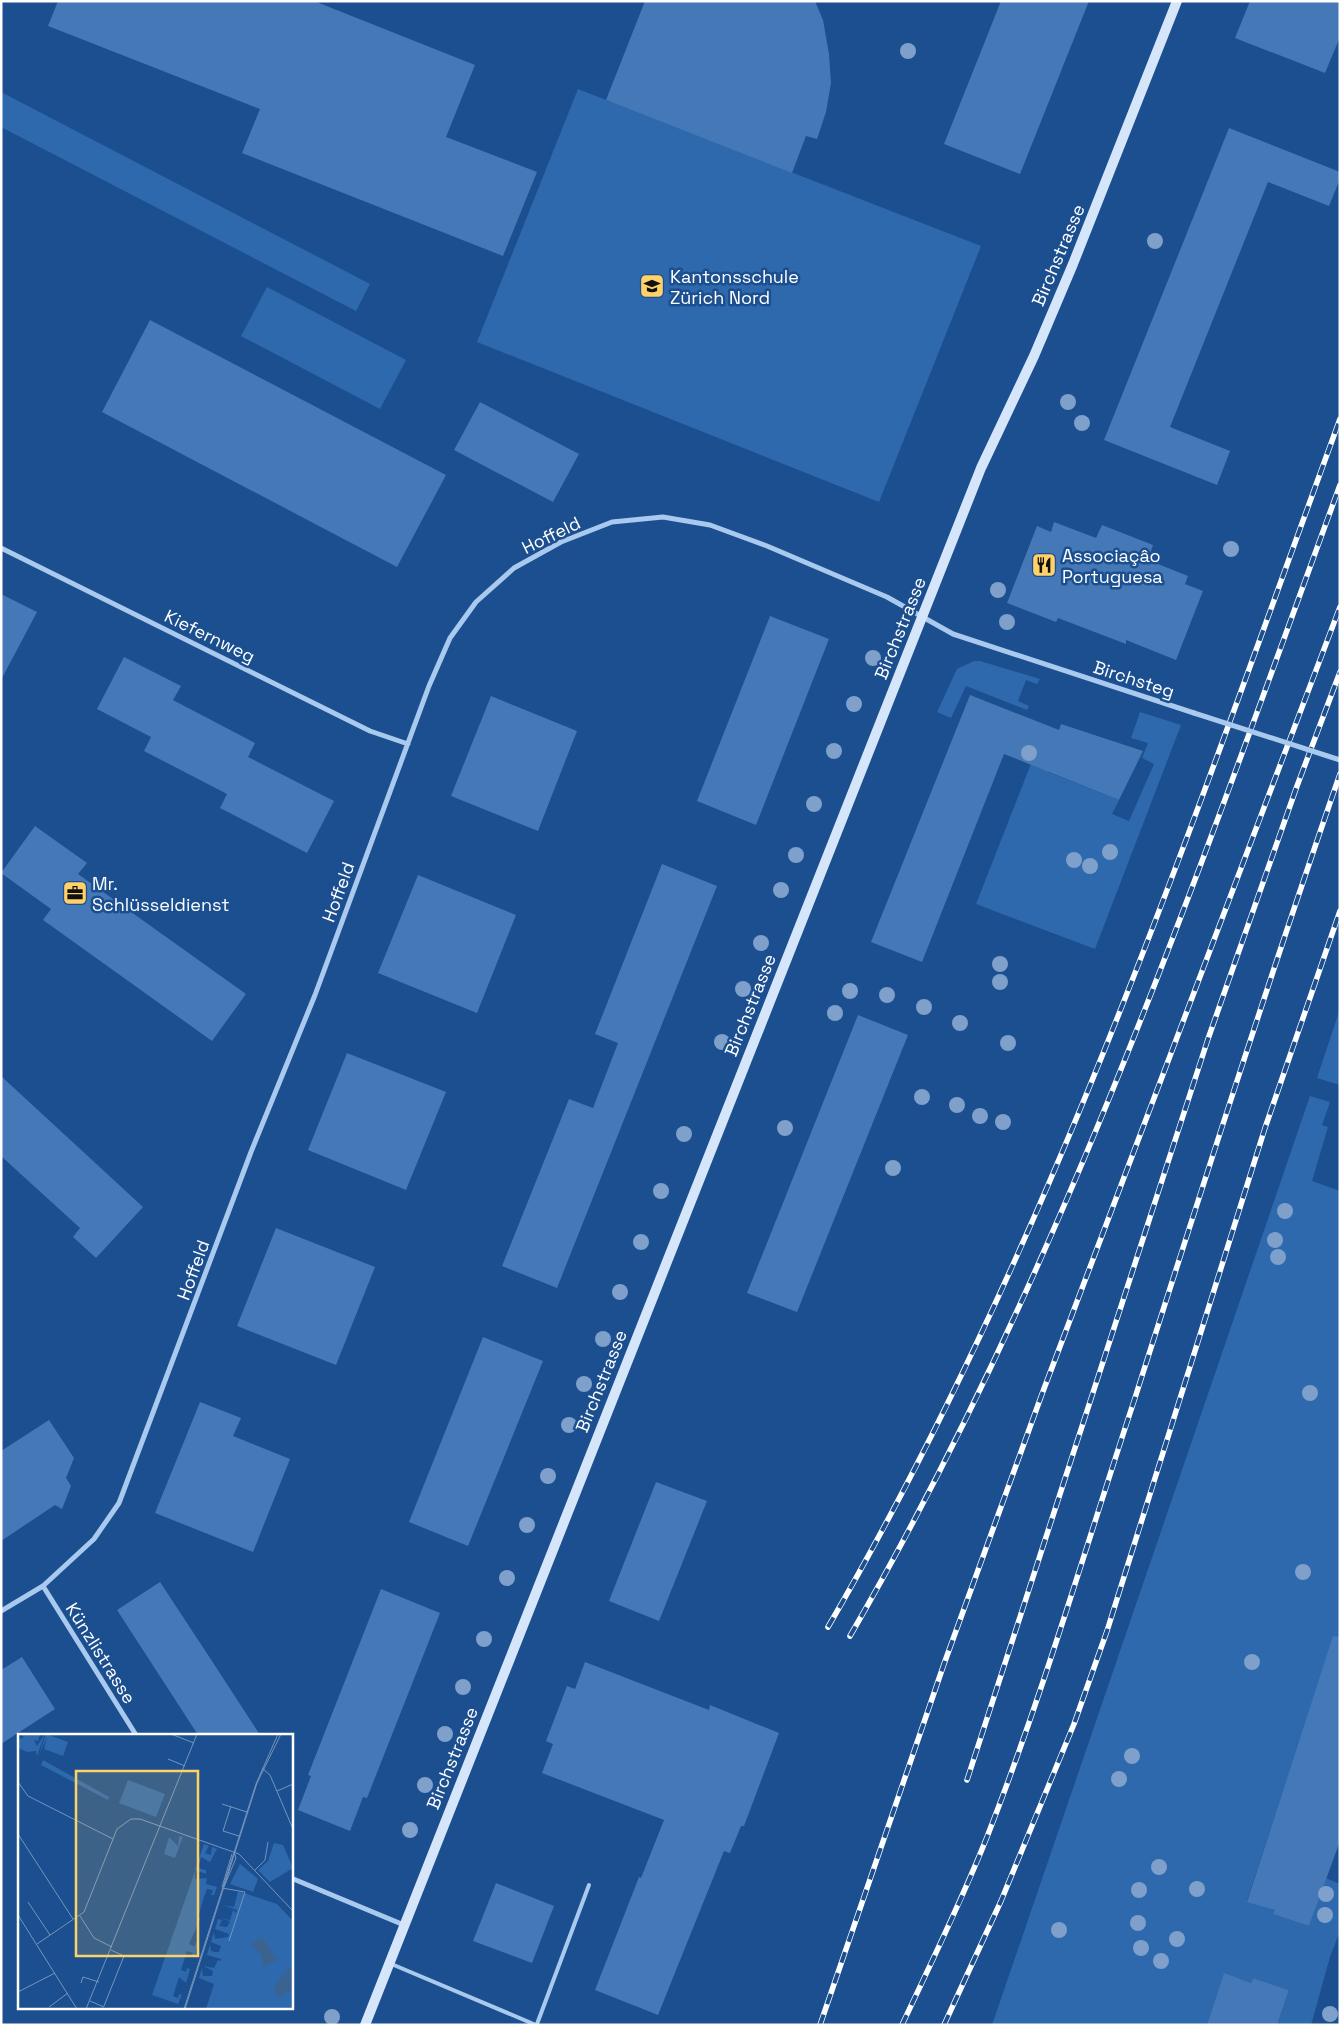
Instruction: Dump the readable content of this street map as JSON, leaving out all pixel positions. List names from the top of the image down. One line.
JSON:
{"streets":{"main road":["Birchstrasse"],"street":["Hoffeld","Kiefernweg","Birchsteg","Künzlistrasse"]},"crossings":[["Birchstrasse","Hoffeld"],["Birchstrasse","Birchsteg"],["Hoffeld","Kiefernweg"],["Hoffeld","Birchsteg"],["Hoffeld","Künzlistrasse"]],"places":{"school or university":["Kantonsschule Zürich Nord"],"restaurant":["Associaçâo Portuguesa"],"office":["Mr. Schlüsseldienst"]}}
